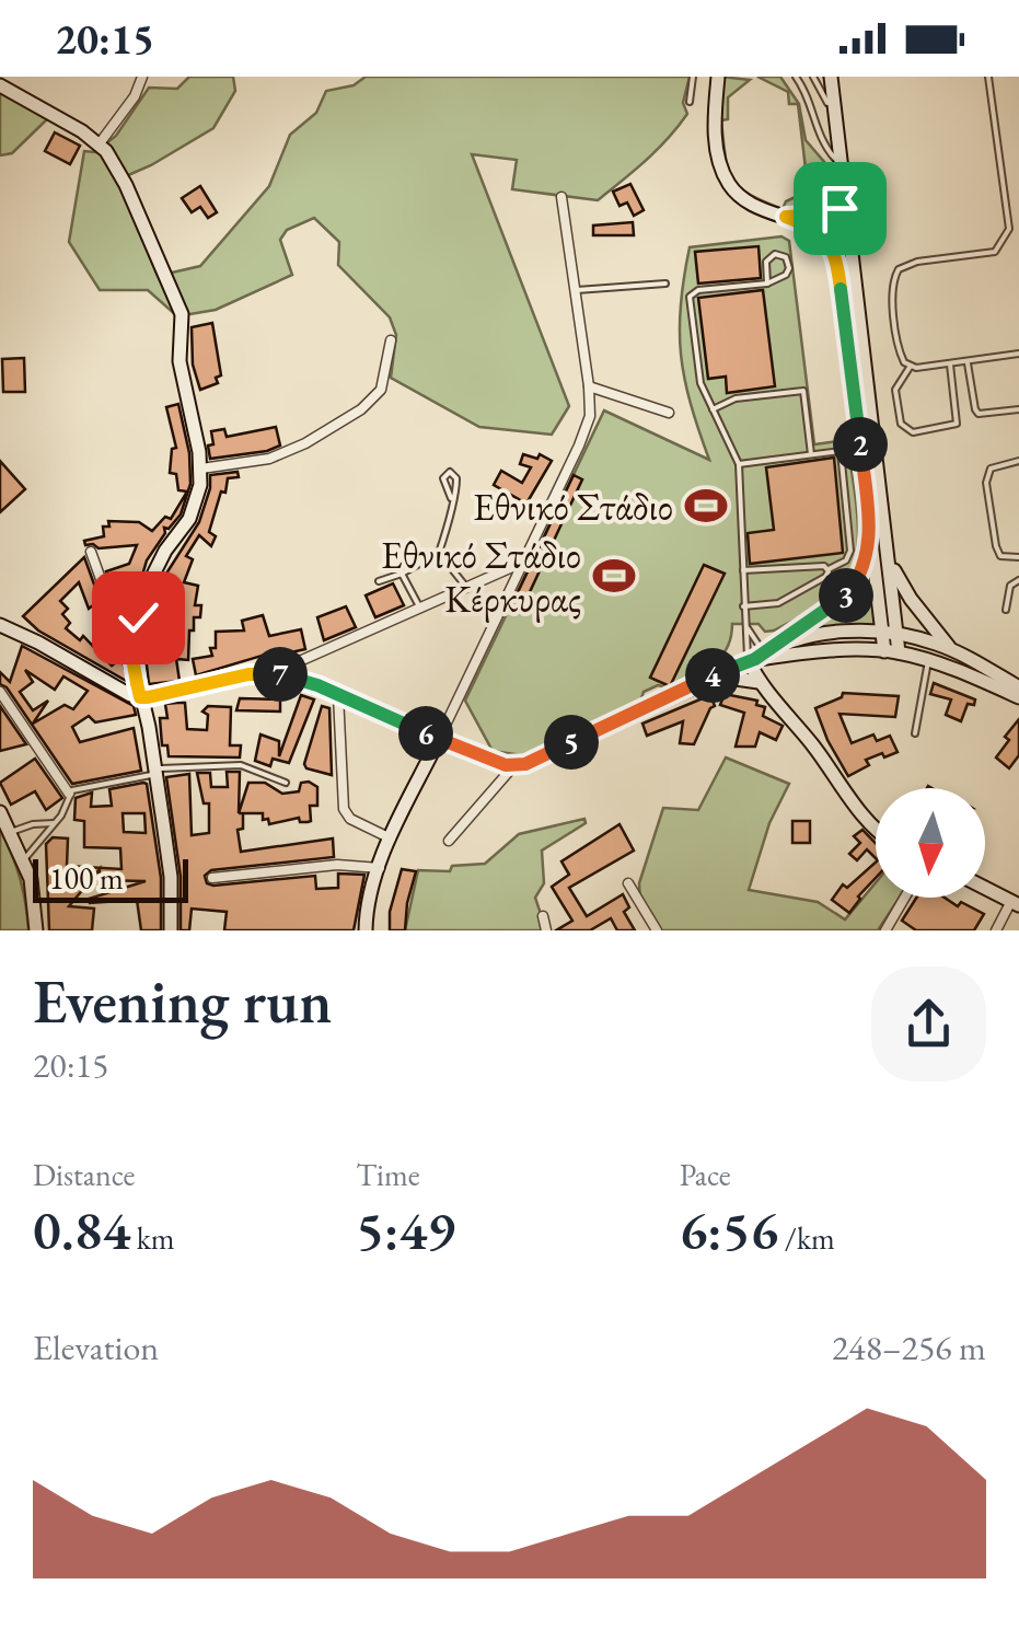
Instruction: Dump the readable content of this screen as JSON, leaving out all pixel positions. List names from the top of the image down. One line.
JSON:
{"places":{"sports":["Εθνικό Στάδιο","Εθνικό Στάδιο Κέρκυρας"]},"scale_bar":"100 m","north":"bottom","page":{"status":"20:15","pins":["2","3","7","4","6","5"],"scale":"100 m","heading":["Evening run","20:15"],"stats":[["Distance","0.84 km"],["Time","5:49"],["Pace","6:56 /km"]],"chart":["Elevation","248–256 m"]}}
